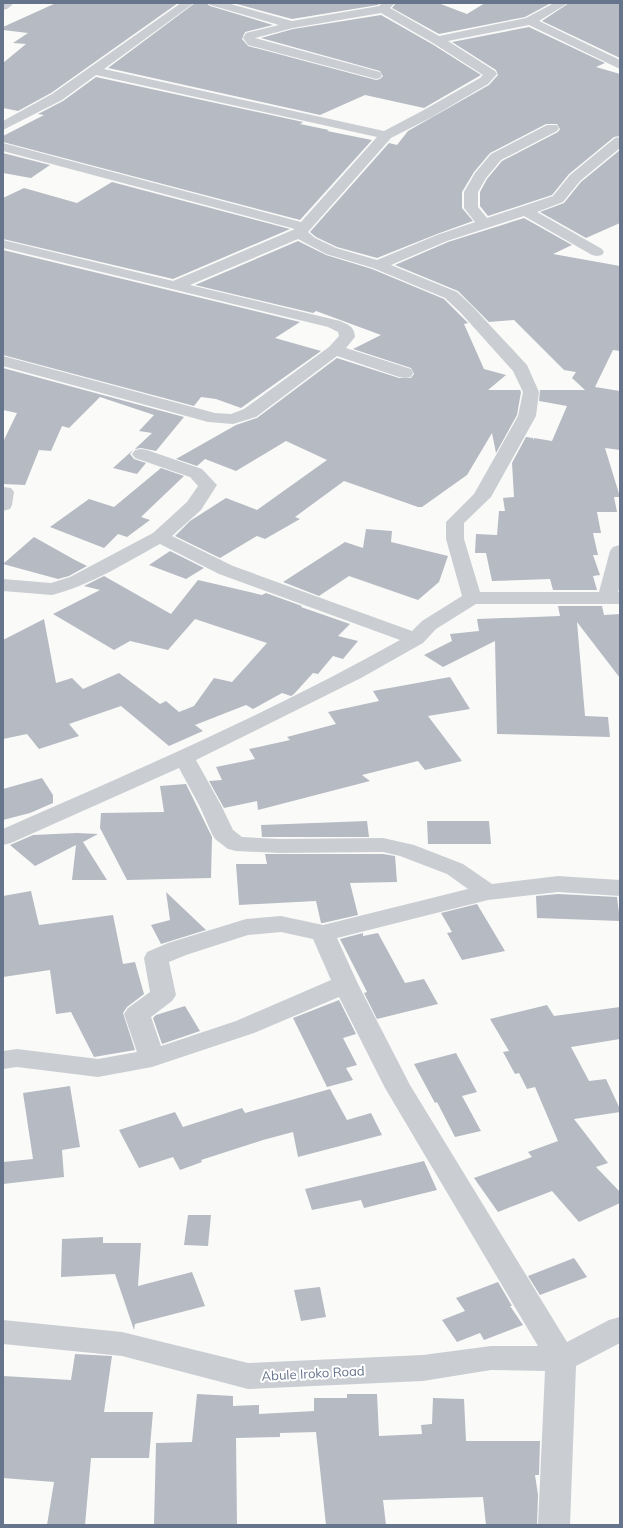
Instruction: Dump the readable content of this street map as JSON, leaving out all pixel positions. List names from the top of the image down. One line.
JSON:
{"streets":{"street":["Abule Iroko Road"]}}
